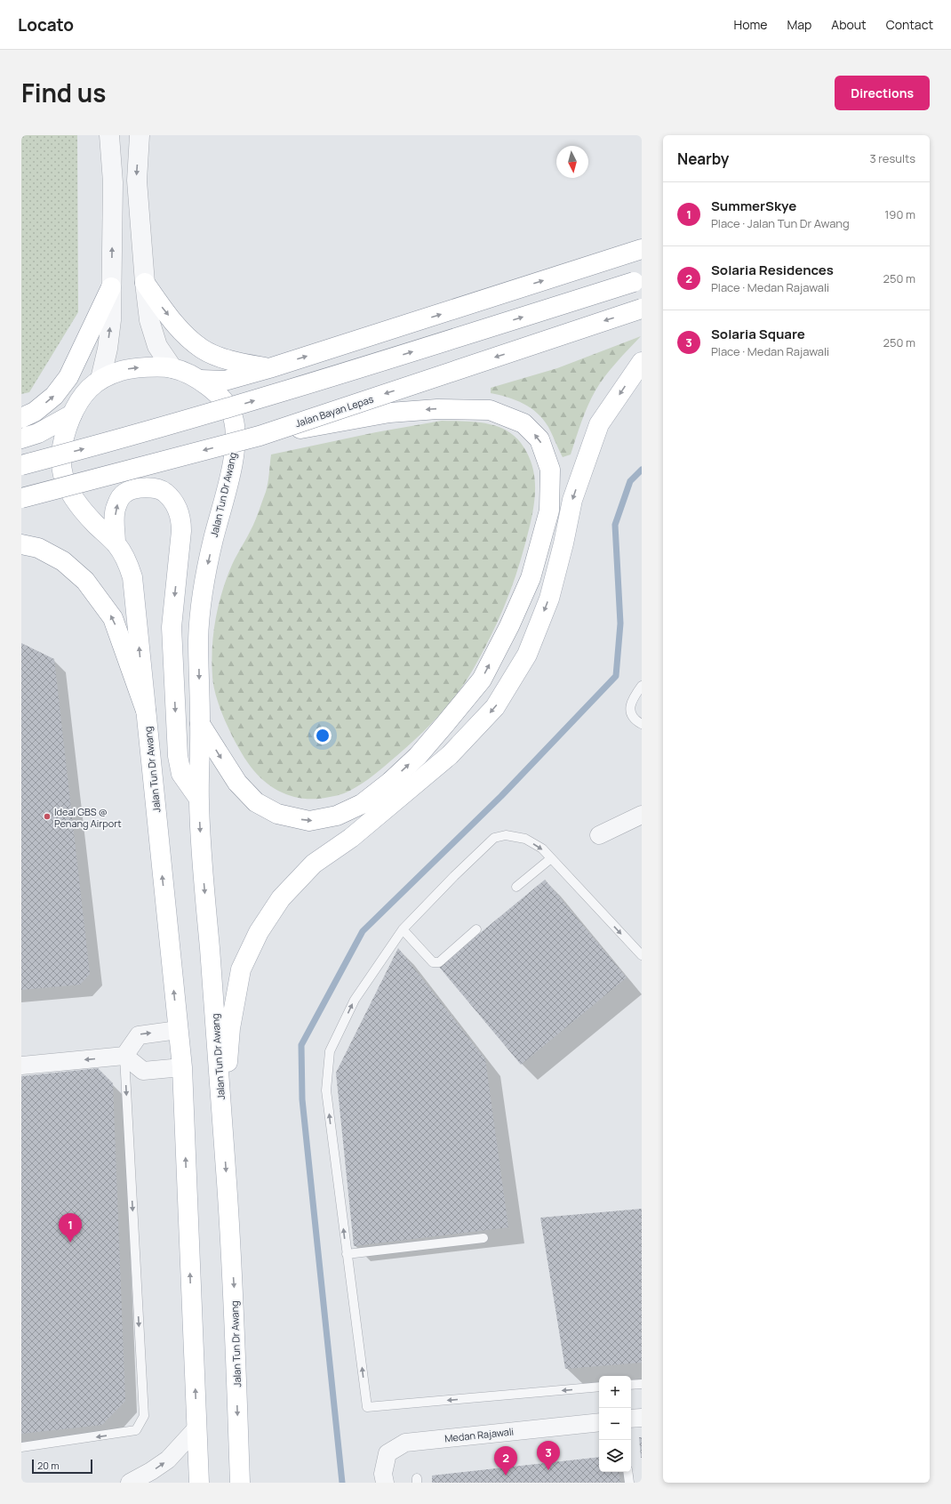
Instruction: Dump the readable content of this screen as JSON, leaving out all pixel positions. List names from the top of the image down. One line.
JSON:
{"streets":{"main road":["Jalan Bayan Lepas","Jalan Tun Dr Awang"],"street":["Medan Rajawali"]},"places":["Ideal GBS @ Penang Airport"],"scale_bar":"20 m","north":"bottom","page":{"header":"Locato","nav":["Home","Map","About","Contact"],"title":"Find us","buttons":"Directions","heading":["Nearby","3 results"],"list":[{"mark":"1","name":"SummerSkye","note":"Place · Jalan Tun Dr Awang","value":"190 m"},{"mark":"2","name":"Solaria Residences","note":"Place · Medan Rajawali","value":"250 m"},{"mark":"3","name":"Solaria Square","note":"Place · Medan Rajawali","value":"250 m"}],"pins":["1","3","2"],"map_buttons":["+","−"],"scale":"20 m"}}
